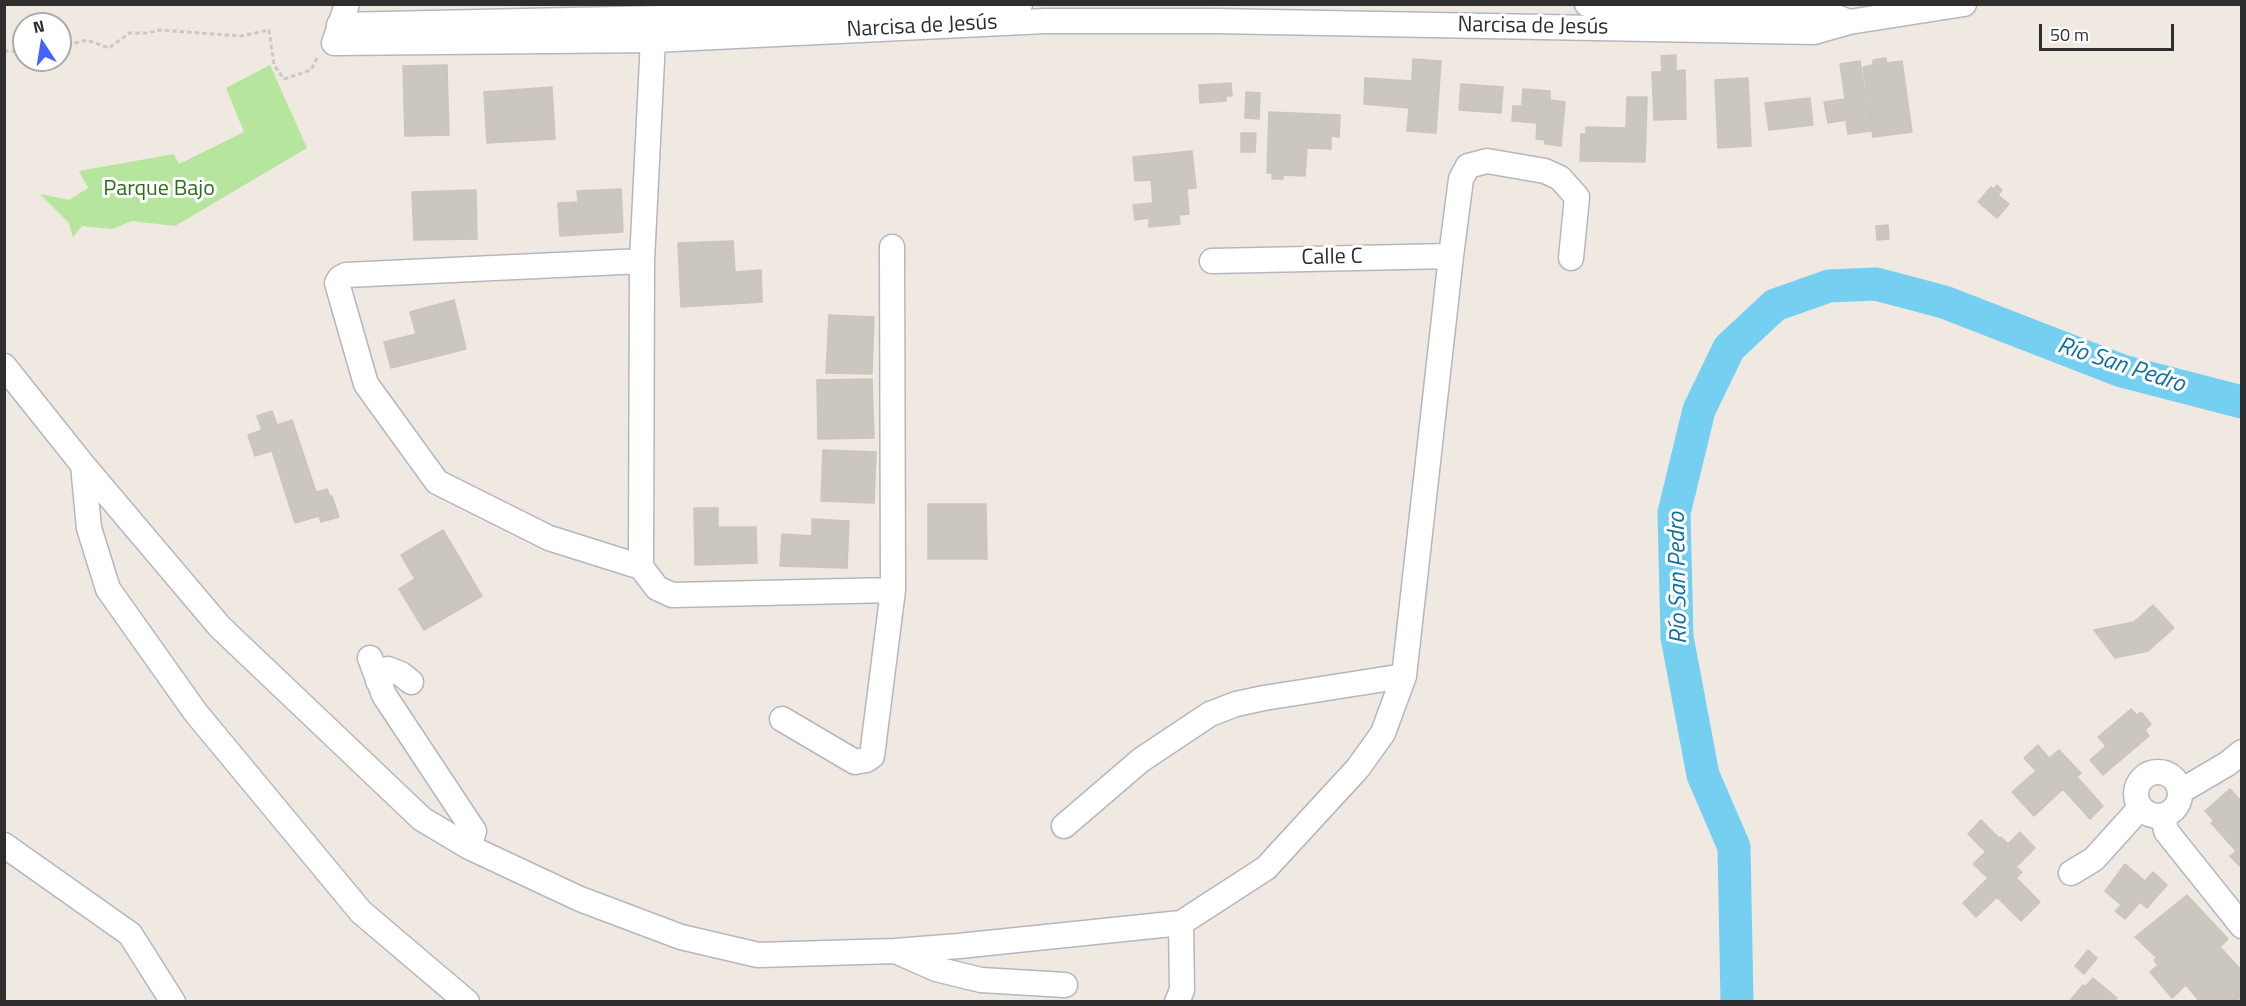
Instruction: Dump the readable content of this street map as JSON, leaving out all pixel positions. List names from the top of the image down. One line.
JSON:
{"streets":{"street":["Narcisa de Jesús","Calle C"]},"water":["Río San Pedro"],"parks":["Parque Bajo"],"scale_bar":"50 m","north":"top"}
